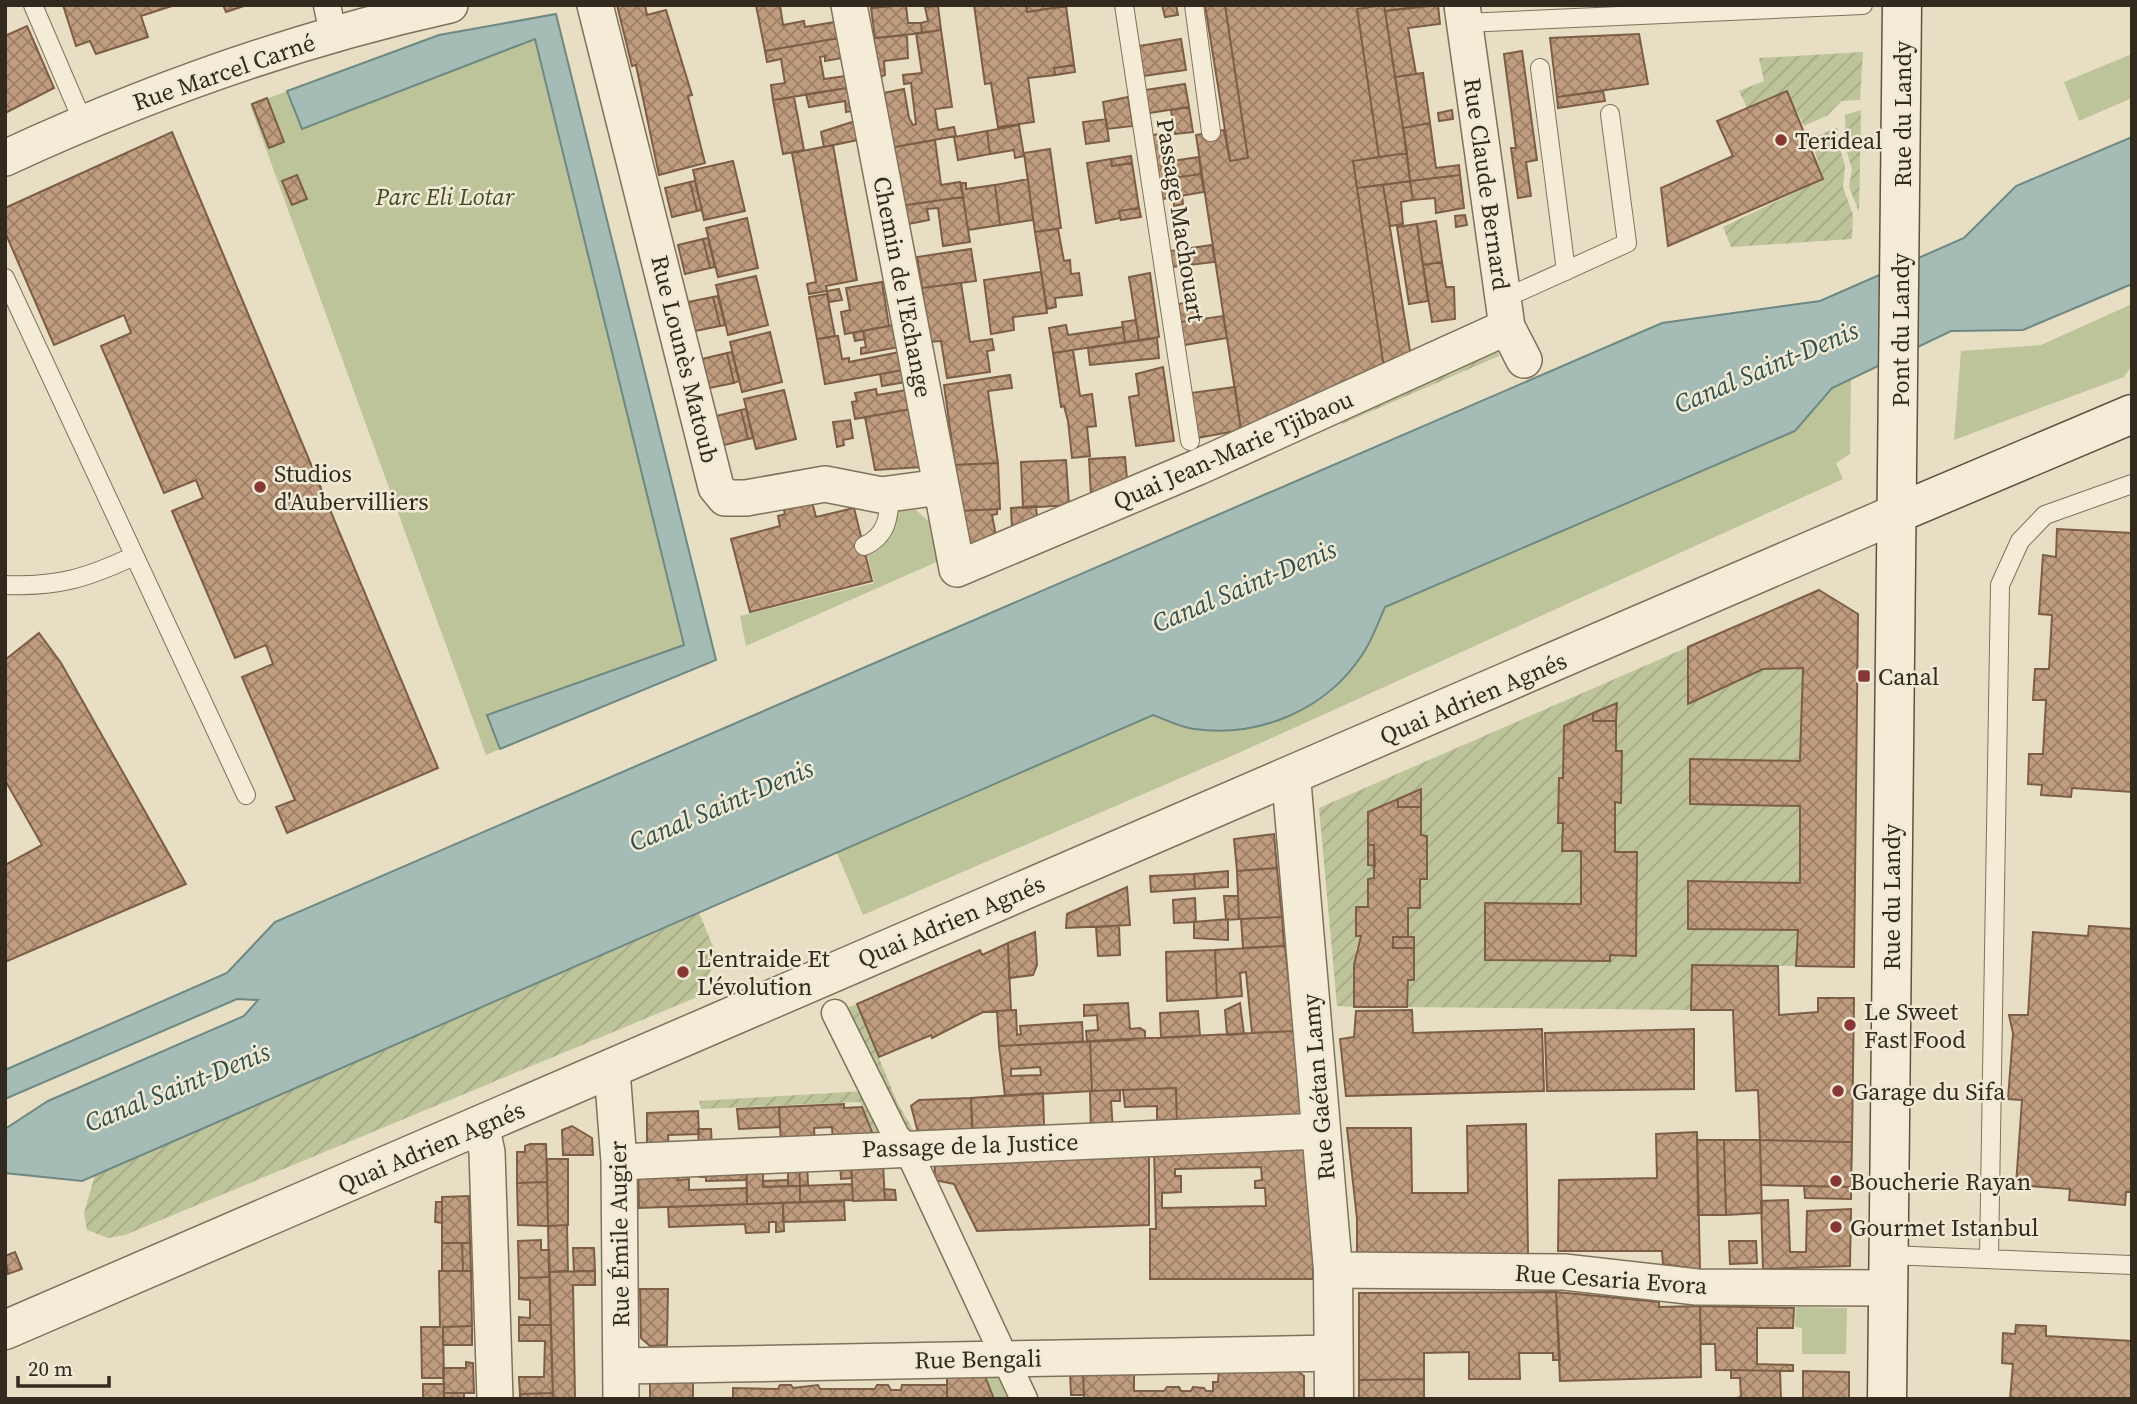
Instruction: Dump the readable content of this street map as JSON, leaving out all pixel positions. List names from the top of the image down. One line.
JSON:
{"streets":{"street":["Rue Marcel Carné","Rue du Landy","Rue Claude Bernard","Chemin de l'Echange","Pont du Landy","Rue Lounès Matoub","Quai Jean-Marie Tjibaou","Quai Adrien Agnés","Rue Gaétan Lamy","Passage de la Justice","Rue Émile Augier","Rue Cesaria Evora","Rue Bengali"],"lane":["Passage Machouart"]},"crossings":[["Rue du Landy","Pont du Landy"],["Rue du Landy","Quai Adrien Agnés"],["Rue du Landy","Rue Cesaria Evora"],["Rue Claude Bernard","Quai Jean-Marie Tjibaou"],["Chemin de l'Echange","Rue Lounès Matoub"],["Chemin de l'Echange","Quai Jean-Marie Tjibaou"],["Quai Adrien Agnés","Rue Gaétan Lamy"],["Quai Adrien Agnés","Rue Émile Augier"],["Rue Gaétan Lamy","Passage de la Justice"],["Rue Gaétan Lamy","Rue Cesaria Evora"],["Rue Gaétan Lamy","Rue Bengali"],["Passage de la Justice","Rue Émile Augier"],["Rue Émile Augier","Rue Bengali"]],"water":["Canal Saint-Denis"],"parks":["Parc Eli Lotar"],"places":{"other":["Terideal","Studios d'Aubervilliers","L'entraide Et L'évolution","Le Sweet Fast Food","Garage du Sifa","Boucherie Rayan","Gourmet Istanbul"],"transit":["Canal"]},"scale_bar":"20 m"}
